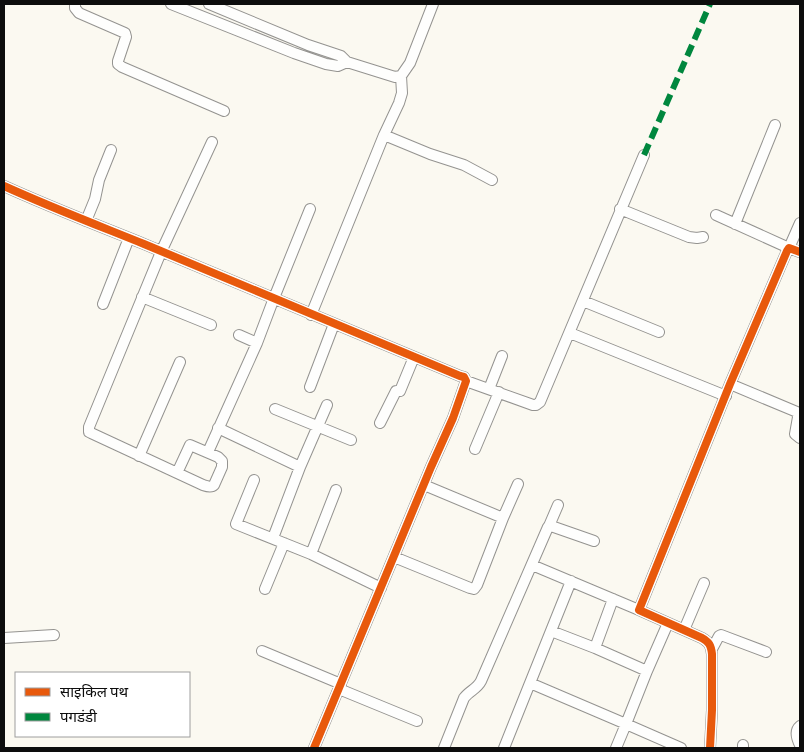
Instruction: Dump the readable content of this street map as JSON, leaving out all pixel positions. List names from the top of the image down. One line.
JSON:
{"legend":["साइकिल पथ","पगडंडी"]}
